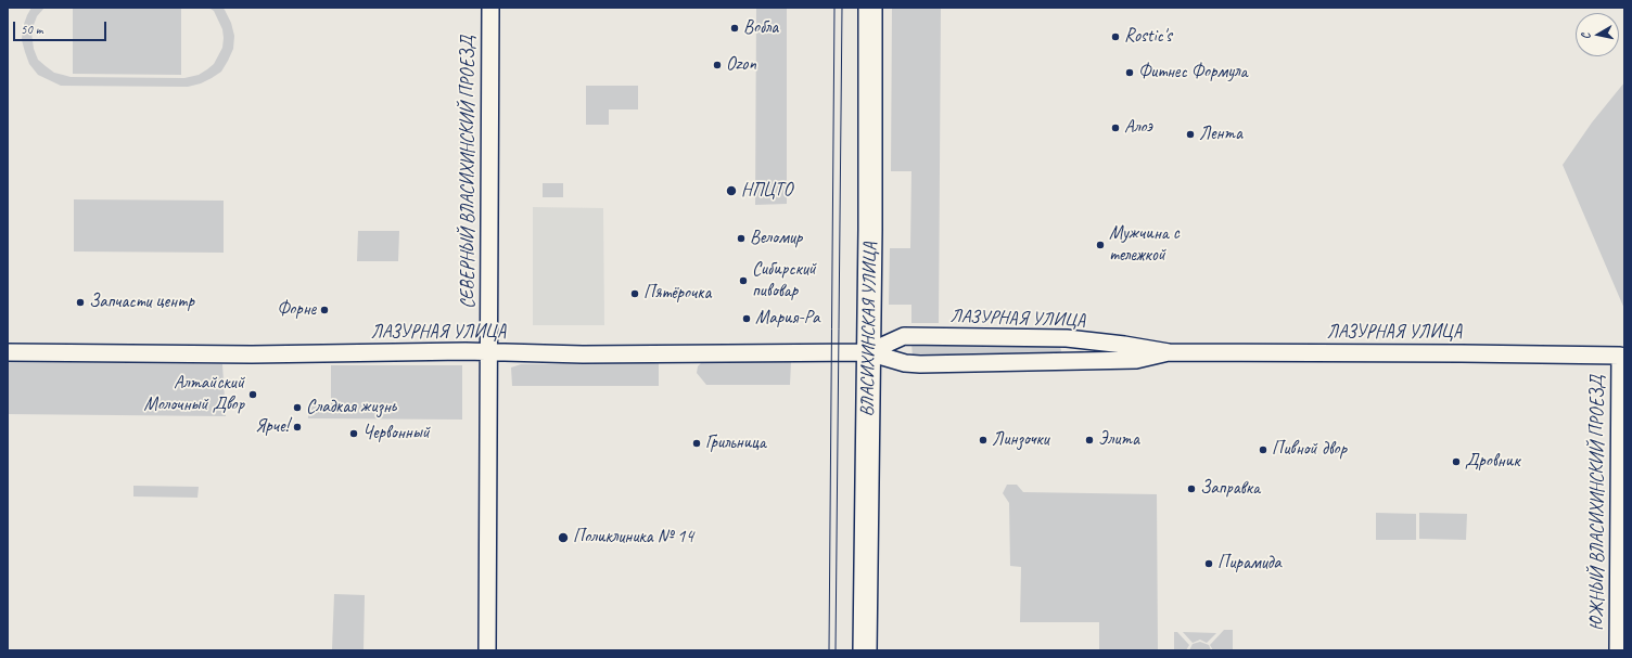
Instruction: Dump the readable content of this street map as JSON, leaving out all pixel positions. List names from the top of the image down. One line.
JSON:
{"streets":{"highway":["ВЛАСИХИНСКАЯ УЛИЦА"],"street":["СЕВЕРНЫЙ ВЛАСИХИНСКИЙ ПРОЕЗД","ЛАЗУРНАЯ УЛИЦА","ЮЖНЫЙ ВЛАСИХИНСКИЙ ПРОЕЗД"]},"crossings":[["СЕВЕРНЫЙ ВЛАСИХИНСКИЙ ПРОЕЗД","ЛАЗУРНАЯ УЛИЦА"],["ЛАЗУРНАЯ УЛИЦА","ВЛАСИХИНСКАЯ УЛИЦА"],["ЛАЗУРНАЯ УЛИЦА","ЮЖНЫЙ ВЛАСИХИНСКИЙ ПРОЕЗД"]],"places":["Вобла","Rostic's","Ozon","Фитнес Формула","Алоэ","Лента","НПЦТО","Веломир","Мужчина с тележкой","Сибирский пивовар","Пятёрочка","Запчасти центр","Форне","Мария-Ра","Алтайский Молочный Двор","Сладкая жизнь","Ярче!","Червонный","Линзочки","Элита","Грильница","Пивной двор","Дровник","Заправка","Поликлиника № 14","Пирамида"],"scale_bar":"50 m","north":"left"}
